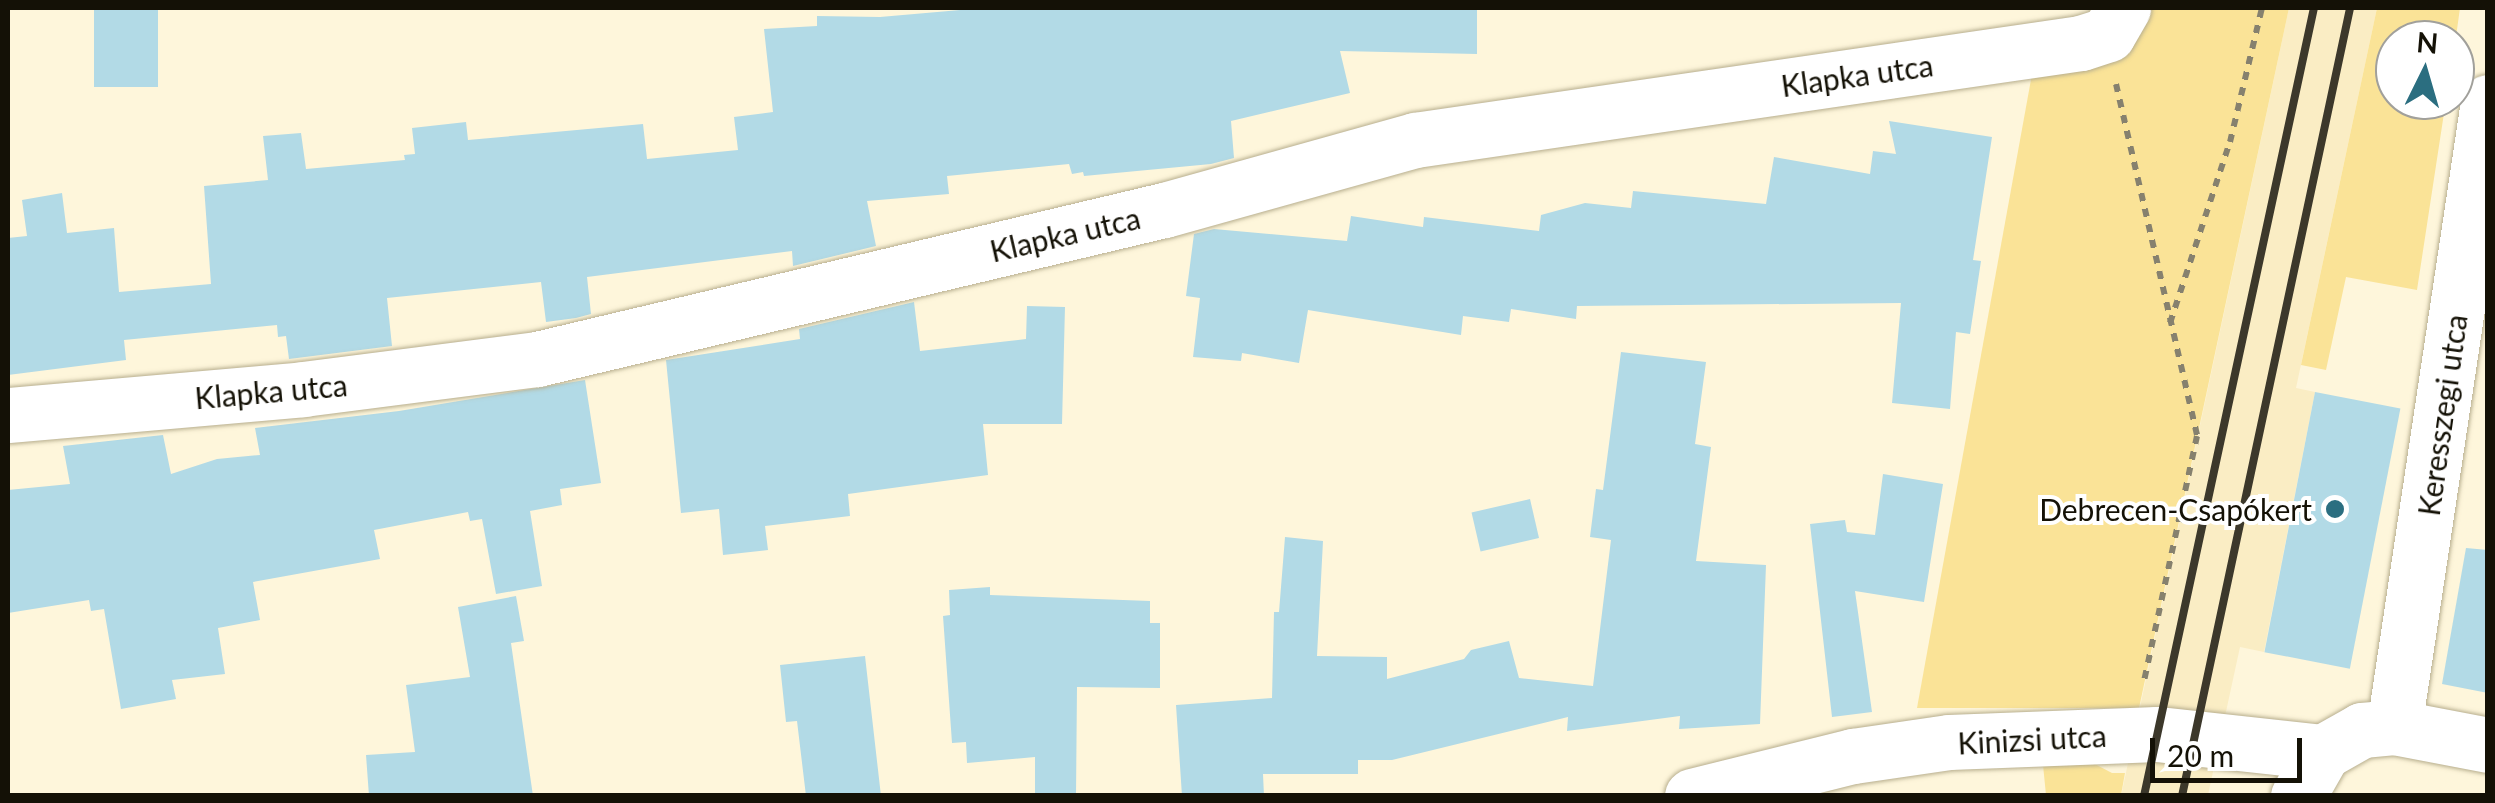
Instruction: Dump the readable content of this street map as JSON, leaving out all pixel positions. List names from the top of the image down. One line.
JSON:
{"streets":{"street":["Klapka utca","Keresszegi utca","Kinizsi utca"]},"crossings":[["Keresszegi utca","Kinizsi utca"]],"places":["Debrecen-Csapókert"],"scale_bar":"20 m","north":"top"}
